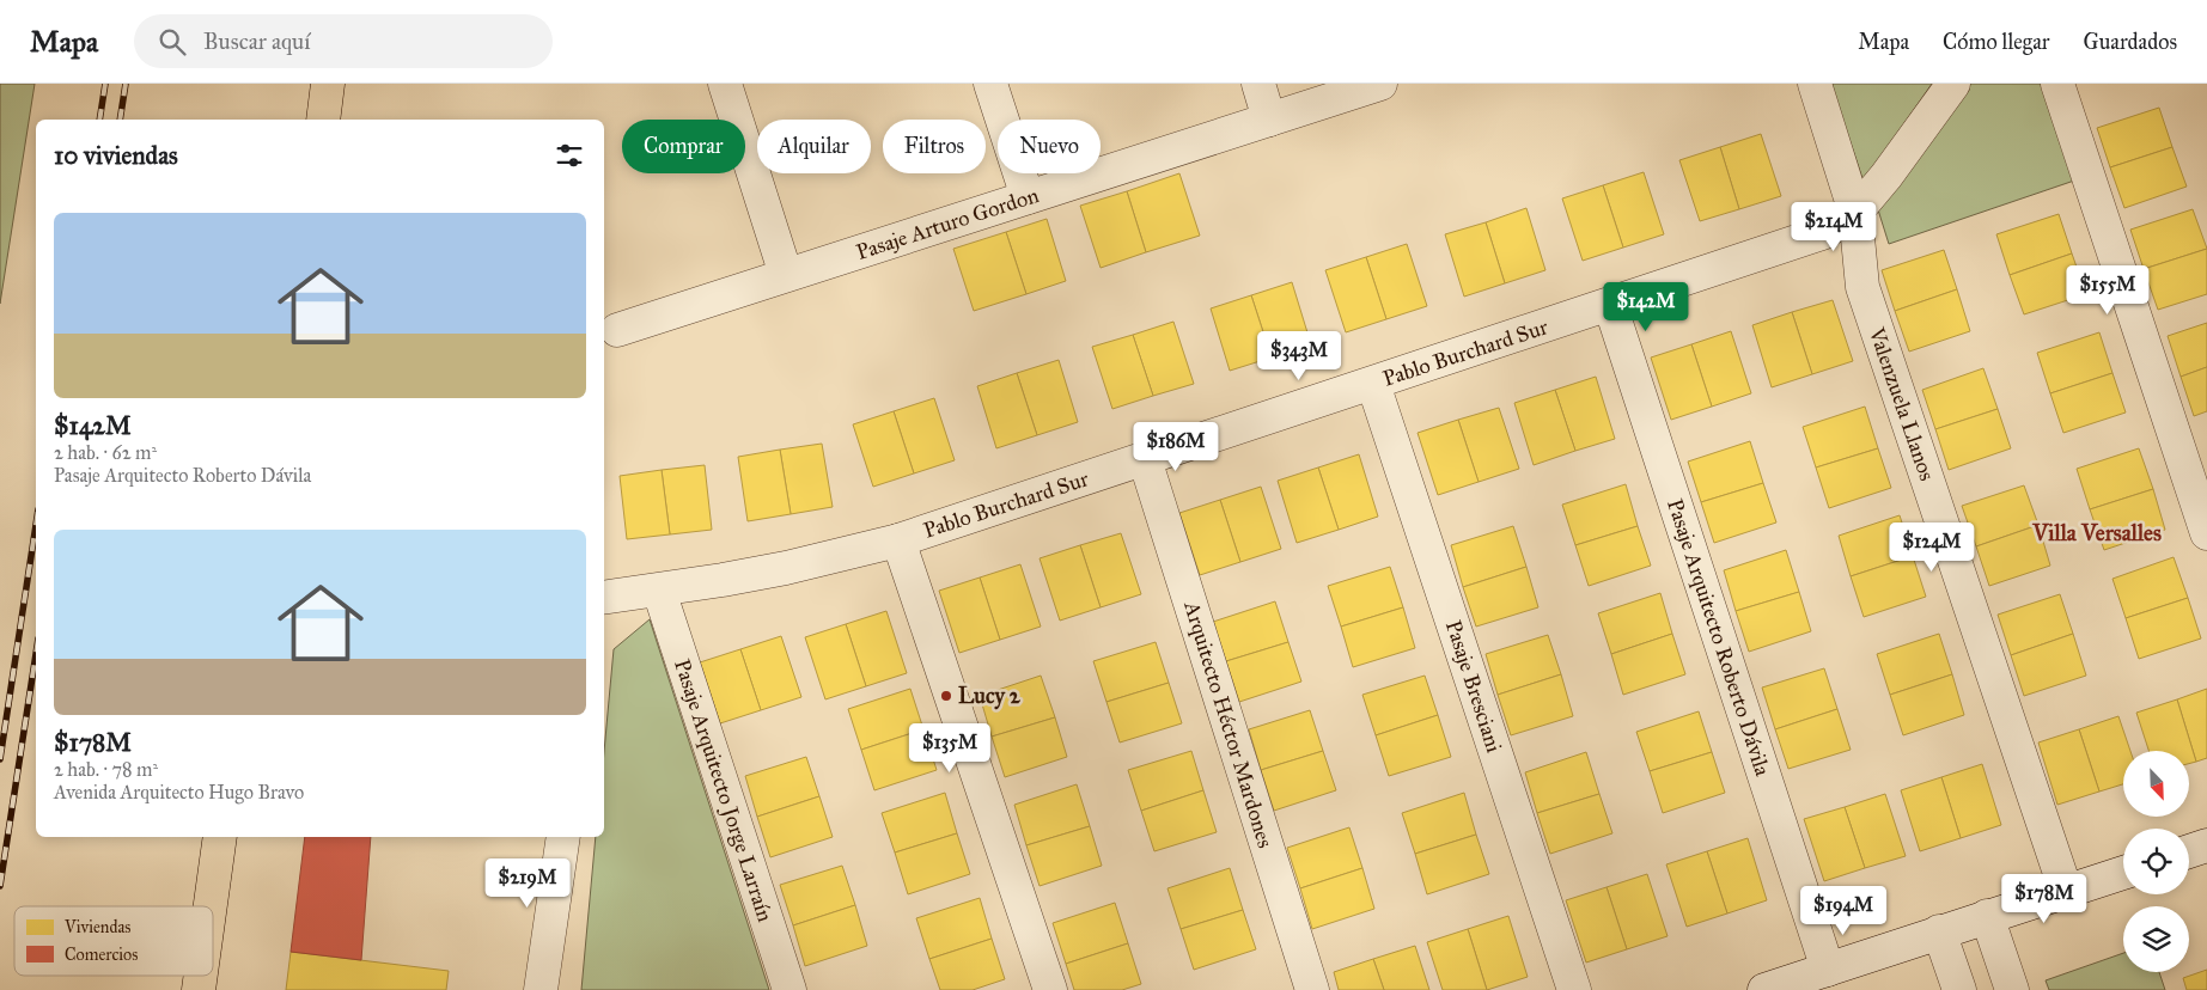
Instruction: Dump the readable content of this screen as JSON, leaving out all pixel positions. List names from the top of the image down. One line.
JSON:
{"streets":{"street":["Pasaje Arturo Gordon","Pablo Burchard Sur","Valenzuela Llanos","Pasaje Arquitecto Roberto Dávila","Pasaje Bresciani","Arquitecto Héctor Mardones","Pasaje Arquitecto Jorge Larraín"]},"crossings":[["Pablo Burchard Sur","Valenzuela Llanos"],["Pablo Burchard Sur","Pasaje Arquitecto Roberto Dávila"],["Pablo Burchard Sur","Pasaje Bresciani"],["Pablo Burchard Sur","Arquitecto Héctor Mardones"],["Pablo Burchard Sur","Pasaje Arquitecto Jorge Larraín"]],"districts":["Villa Versalles"],"places":["Lucy 2"],"legend":["Viviendas","Comercios"],"north":"bottom right","page":{"header":"Mapa","search":"Buscar aquí","nav":["Mapa","Cómo llegar","Guardados"],"chip":["Comprar","Alquilar","Filtros","Nuevo"],"heading":"10 viviendas","list":[{"name":"$142M","note":"2 hab. · 62 m² · Pasaje Arquitecto Roberto Dávila"},{"name":"$178M","note":"2 hab. · 78 m² · Avenida Arquitecto Hugo Bravo"}],"price":["$214M","$155M","$142M","$343M","$186M","$124M","$135M","$219M","$178M","$194M"]}}
